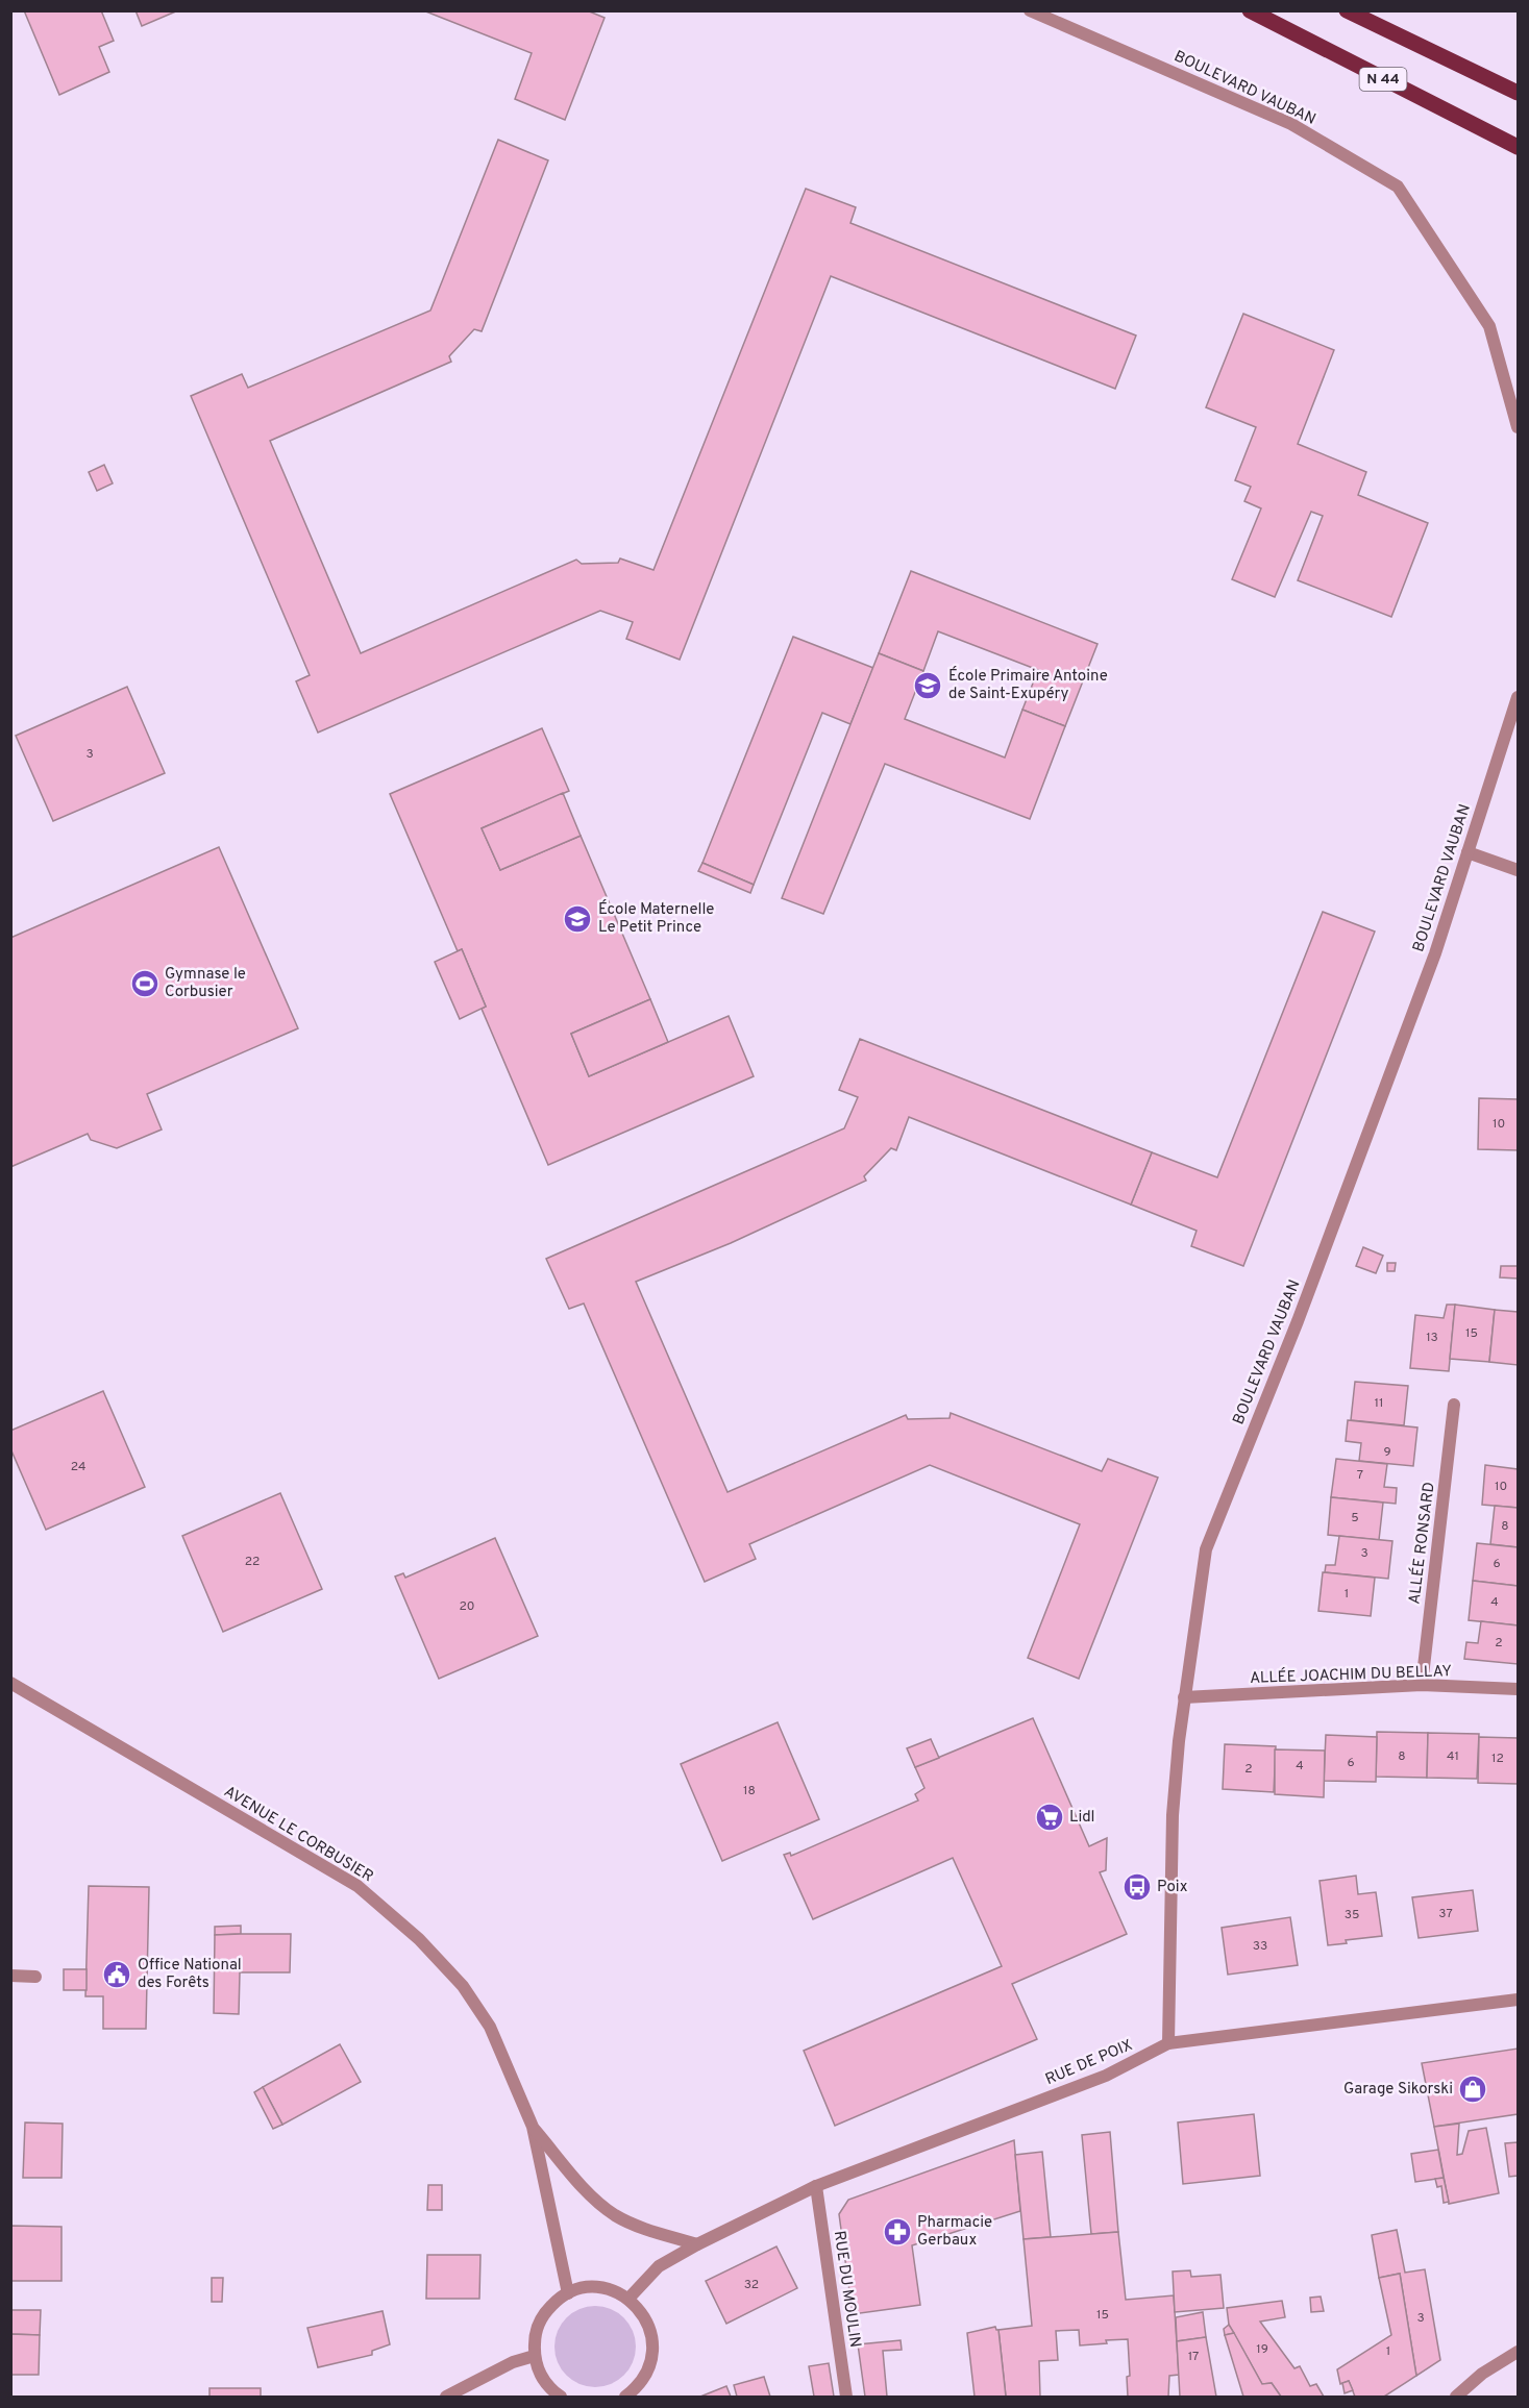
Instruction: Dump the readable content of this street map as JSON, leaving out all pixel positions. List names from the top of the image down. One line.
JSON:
{"streets":{"main road":["N 44"],"street":["BOULEVARD VAUBAN","ALLÉE RONSARD","ALLÉE JOACHIM DU BELLAY","AVENUE LE CORBUSIER","RUE DE POIX","RUE DU MOULIN"]},"crossings":[["BOULEVARD VAUBAN","ALLÉE JOACHIM DU BELLAY"],["BOULEVARD VAUBAN","RUE DE POIX"],["ALLÉE RONSARD","ALLÉE JOACHIM DU BELLAY"],["RUE DE POIX","RUE DU MOULIN"]],"places":{"school or university":["École Primaire Antoine de Saint-Exupéry","École Maternelle Le Petit Prince"],"sports":["Gymnase le Corbusier"],"supermarket":["Lidl"],"bus stop":["Poix"],"public building":["Office National des Forêts"],"shop":["Garage Sikorski"],"pharmacy":["Pharmacie Gerbaux"]},"house_numbers":["3","10","15","13","11","9","24","7","10","5","8","3","22","6","1","4","20","2","8","41","12","6","4","2","18","37","35","33","32","15","3","19","1","17"]}
